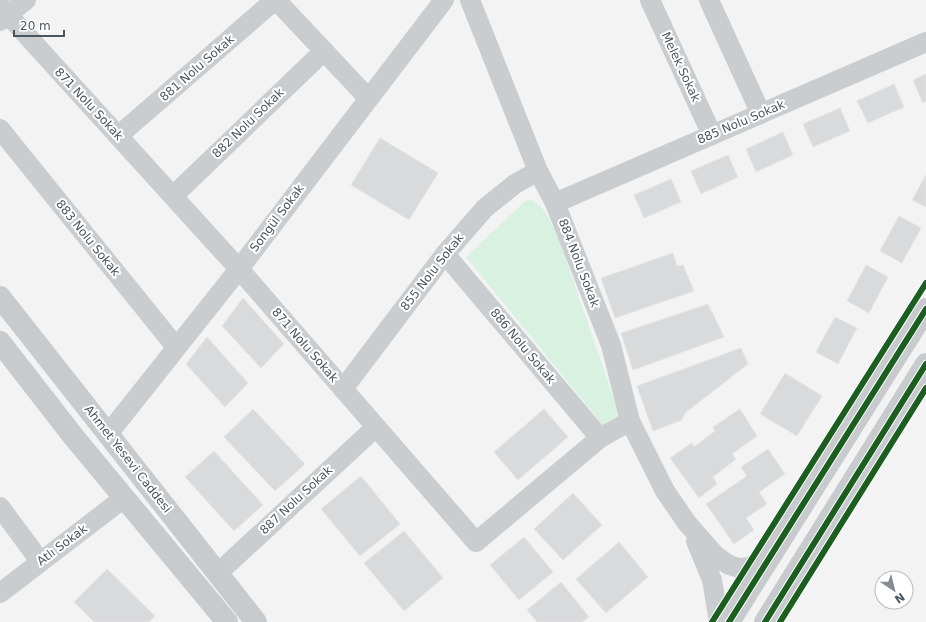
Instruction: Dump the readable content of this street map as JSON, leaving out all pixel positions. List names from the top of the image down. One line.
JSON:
{"streets":{"main road":["Ahmet Yesevi Caddesi"],"street":["Melek Sokak","881 Nolu Sokak","871 Nolu Sokak","885 Nolu Sokak","882 Nolu Sokak","Songül Sokak","883 Nolu Sokak","884 Nolu Sokak","855 Nolu Sokak","886 Nolu Sokak","887 Nolu Sokak","Atlı Sokak"]},"crossings":[["Melek Sokak","885 Nolu Sokak"],["881 Nolu Sokak","871 Nolu Sokak"],["881 Nolu Sokak","882 Nolu Sokak"],["881 Nolu Sokak","Songül Sokak"],["871 Nolu Sokak","882 Nolu Sokak"],["871 Nolu Sokak","Songül Sokak"],["871 Nolu Sokak","884 Nolu Sokak"],["871 Nolu Sokak","855 Nolu Sokak"],["871 Nolu Sokak","886 Nolu Sokak"],["871 Nolu Sokak","887 Nolu Sokak"],["885 Nolu Sokak","884 Nolu Sokak"],["Songül Sokak","883 Nolu Sokak"],["Songül Sokak","Ahmet Yesevi Caddesi"],["884 Nolu Sokak","855 Nolu Sokak"],["855 Nolu Sokak","886 Nolu Sokak"],["Ahmet Yesevi Caddesi","887 Nolu Sokak"]],"scale_bar":"20 m","north":"bottom right"}
